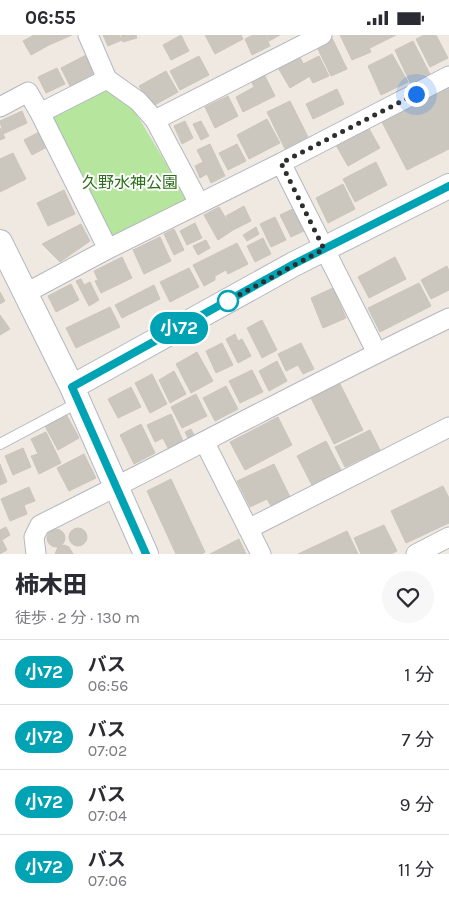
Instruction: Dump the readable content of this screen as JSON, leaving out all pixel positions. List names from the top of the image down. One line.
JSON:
{"parks":["久野水神公園"],"lines":["bus line 小72"],"page":{"status":"06:55","on_map":"小72","heading":["柿木田","徒歩 · 2 分 · 130 m"],"list":[{"mark":"小72","name":"バス","note":"06:56","value":"1 分"},{"mark":"小72","name":"バス","note":"07:02","value":"7 分"},{"mark":"小72","name":"バス","note":"07:04","value":"9 分"},{"mark":"小72","name":"バス","note":"07:06","value":"11 分"}]}}
